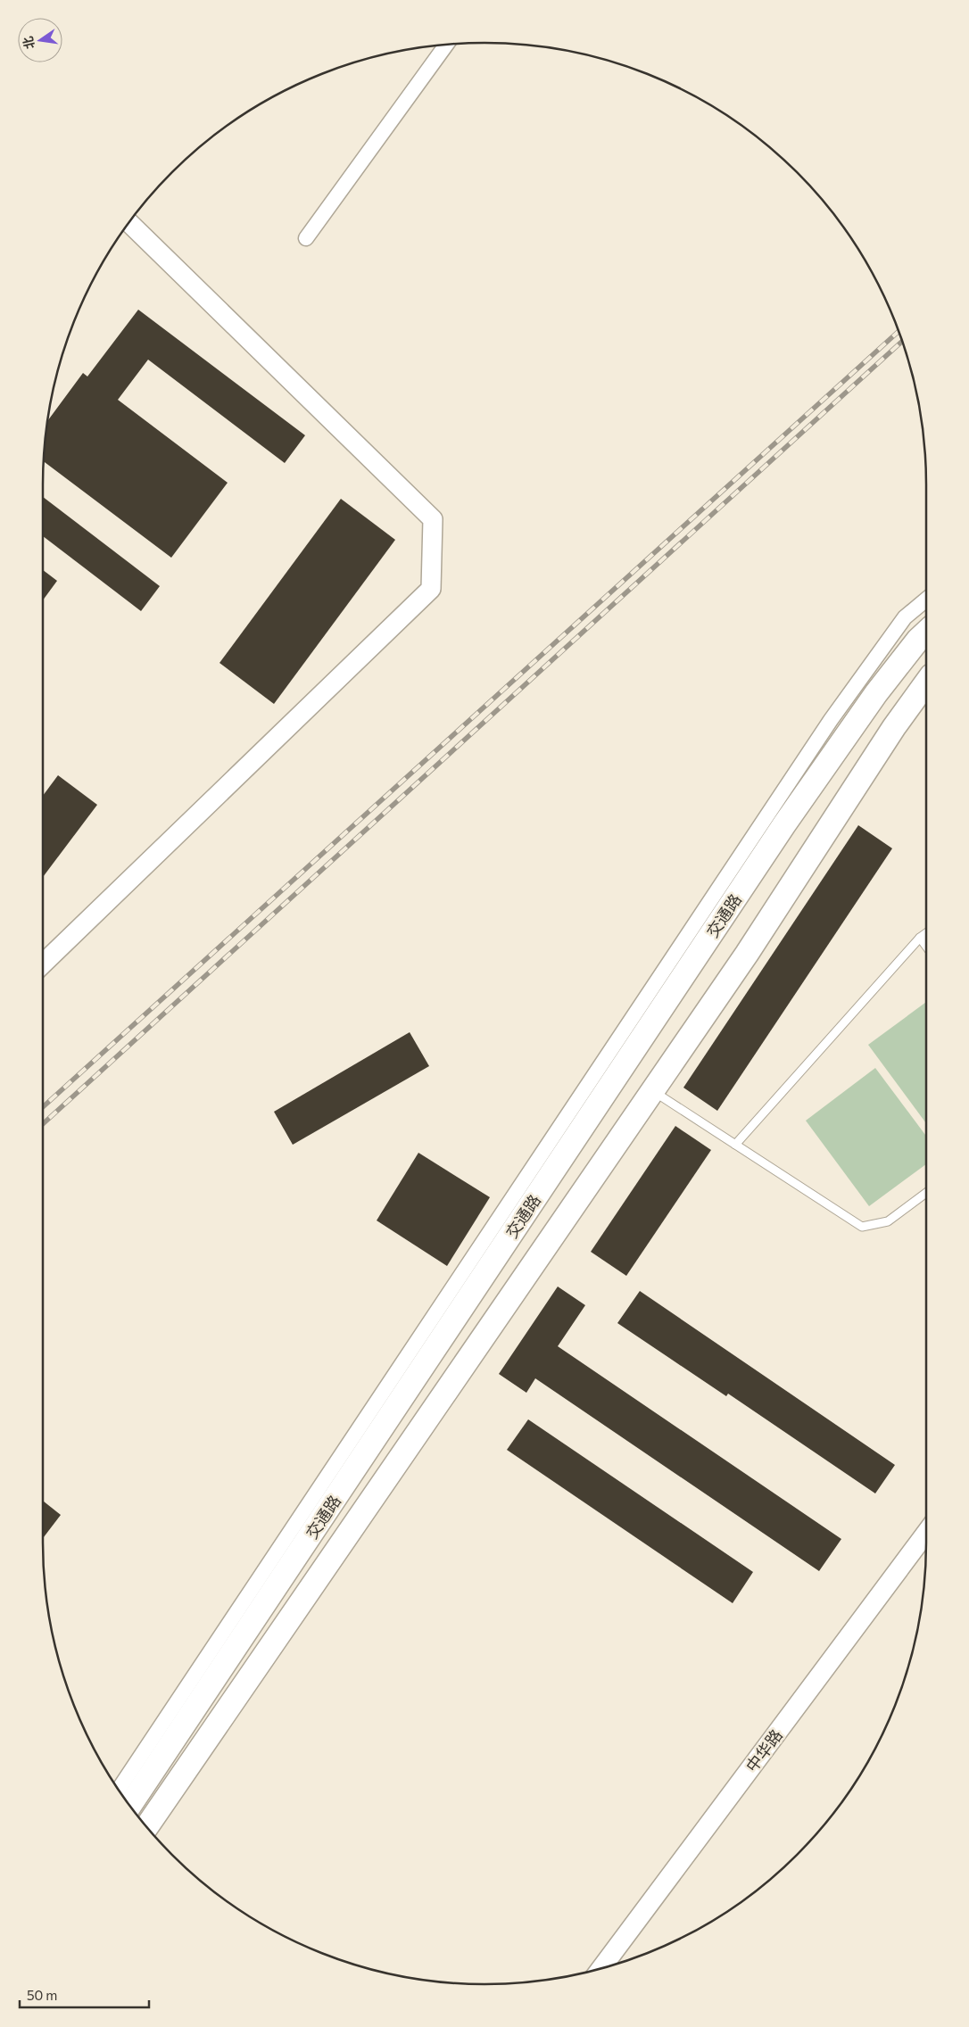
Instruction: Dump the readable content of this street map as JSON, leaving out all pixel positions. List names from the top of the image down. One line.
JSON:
{"streets":{"main road":["交通路"],"street":["中华路"]},"scale_bar":"50 m","north":"left"}
